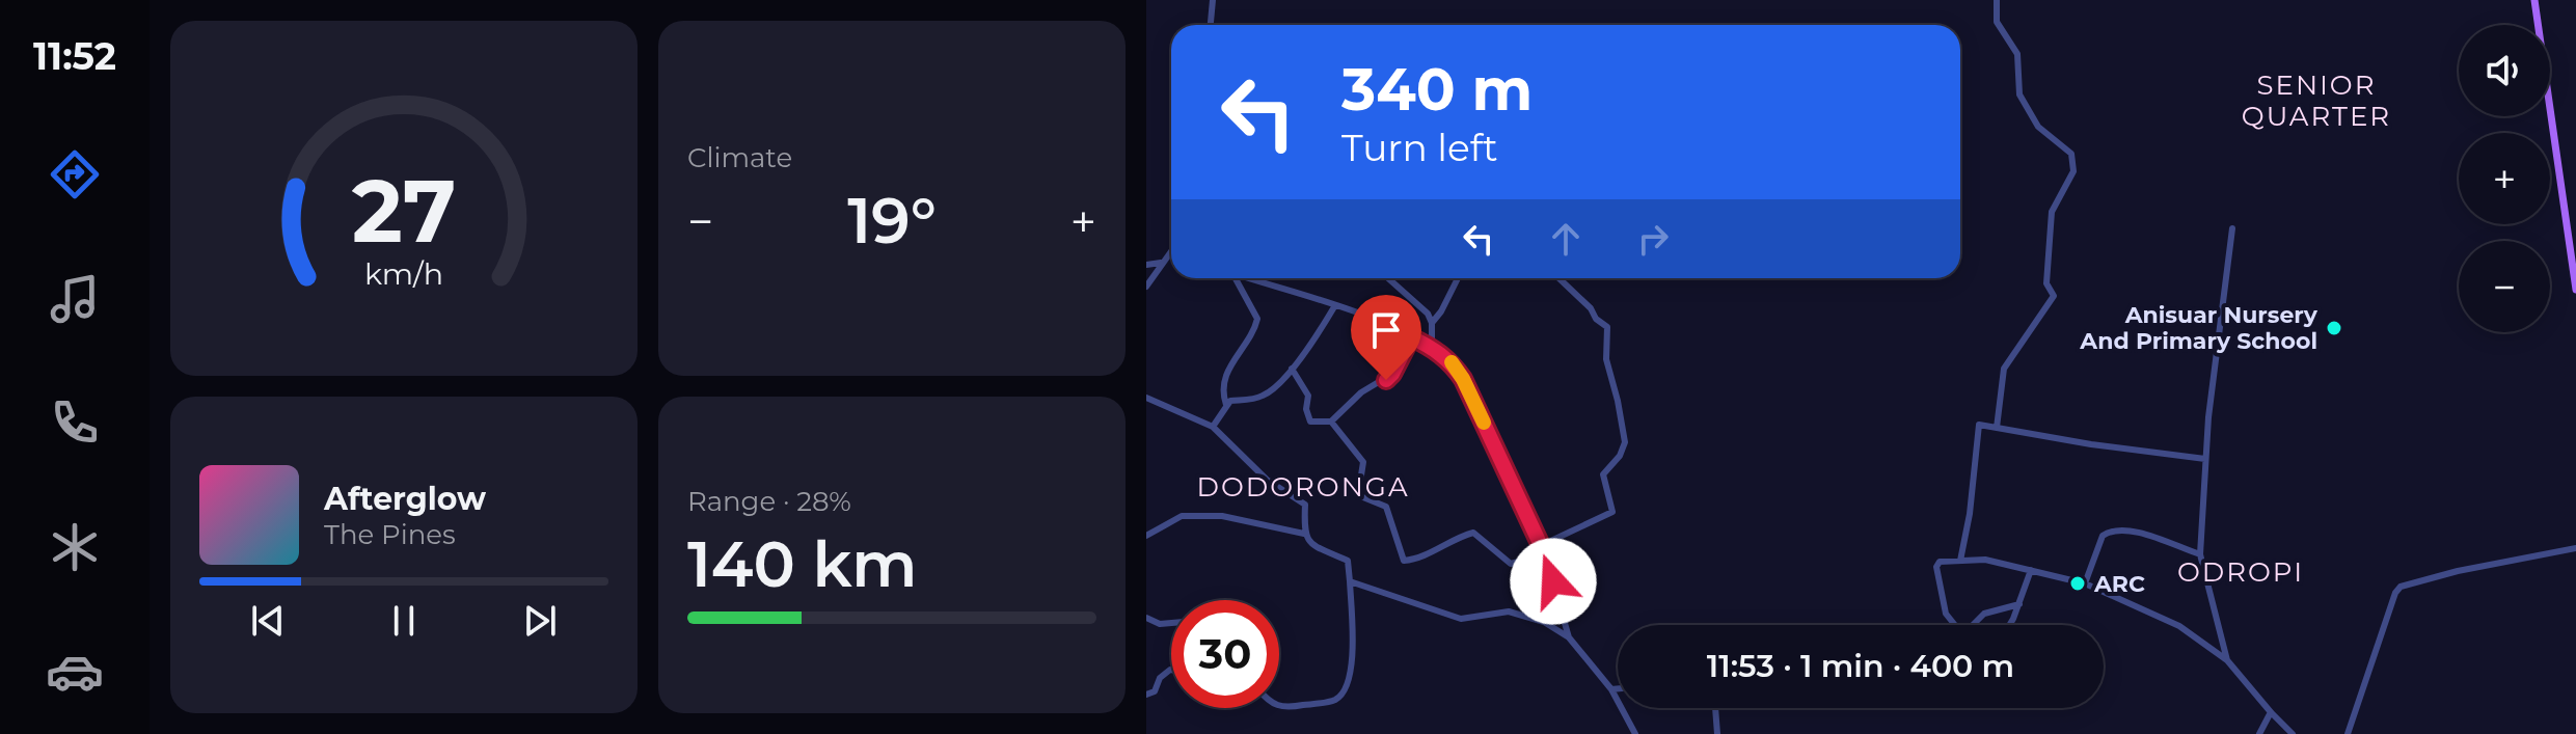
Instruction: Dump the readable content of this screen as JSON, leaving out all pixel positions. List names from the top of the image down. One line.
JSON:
{"districts":["SENIOR QUARTER","DODORONGA","ODROPI"],"places":["Anisuar Nursery And Primary School","ARC"],"page":{"tabs":"11:52","tile":["Climate",["Range · 28%","140 km"]],"map_buttons":["+","−"],"turn":["340 m","Turn left"],"heat":["−","19°","+"],"song":["Afterglow","The Pines"],"limit":"30","trip":"11:53 · 1 min · 400 m","gauge":["27","km/h"]}}
